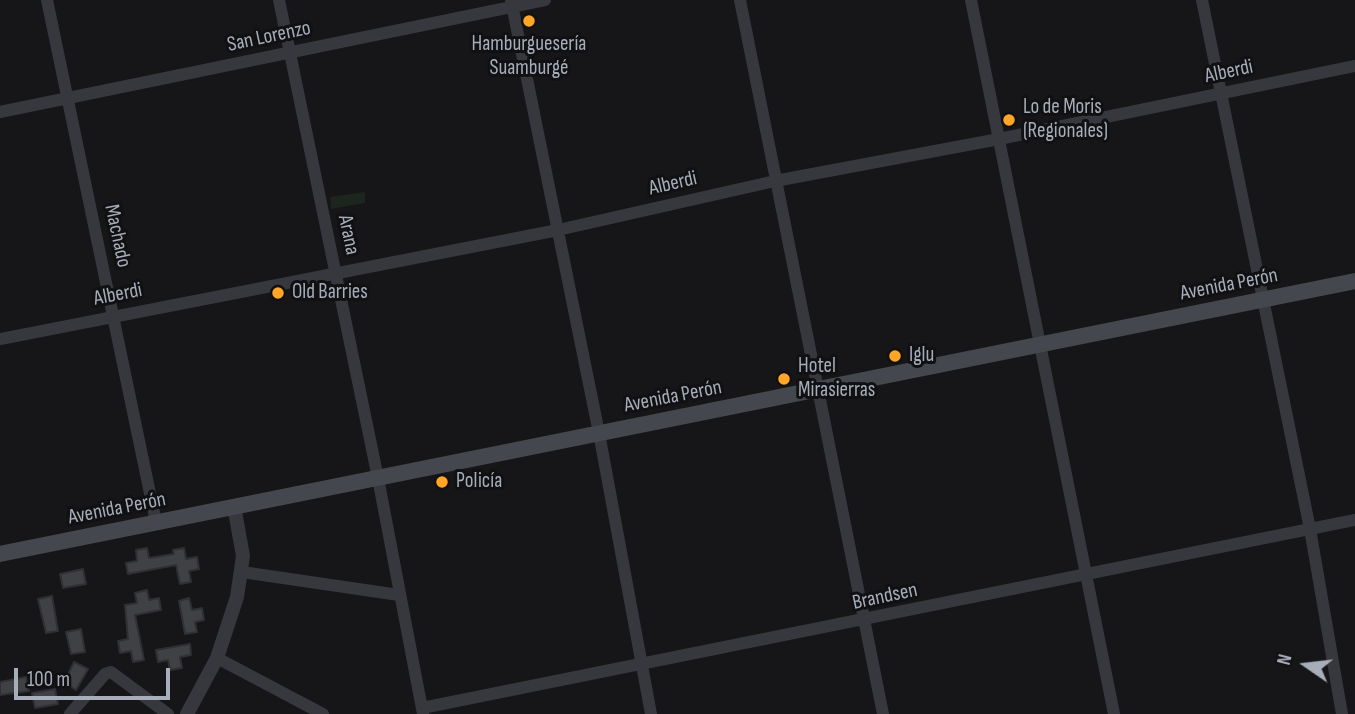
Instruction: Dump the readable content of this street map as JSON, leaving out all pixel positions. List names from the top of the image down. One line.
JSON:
{"streets":{"main road":["Avenida Perón"],"street":["San Lorenzo","Alberdi","Arana","Machado","Brandsen"]},"crossings":[["San Lorenzo","Arana"],["San Lorenzo","Machado"],["Alberdi","Arana"],["Alberdi","Machado"],["Arana","Avenida Perón"],["Arana","Brandsen"],["Machado","Avenida Perón"]],"places":["Hamburguesería Suamburgé","Lo de Moris (Regionales)","Old Barries","Iglu","Hotel Mirasierras","Policía"],"scale_bar":"100 m","north":"left"}
